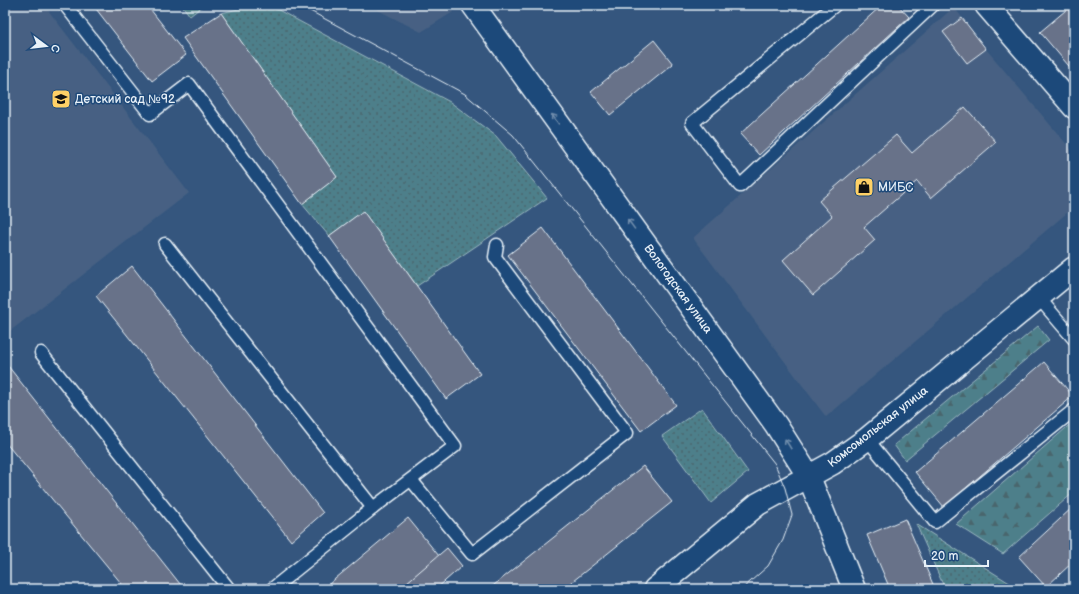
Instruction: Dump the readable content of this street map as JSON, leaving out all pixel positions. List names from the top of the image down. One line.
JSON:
{"streets":{"street":["Вологодская улица","Комсомольская улица"]},"crossings":[["Вологодская улица","Комсомольская улица"]],"one_way":["Вологодская улица"],"places":{"school or university":["Детский сад №92"],"shop":["МИБС"]},"scale_bar":"20 m","north":"right"}
